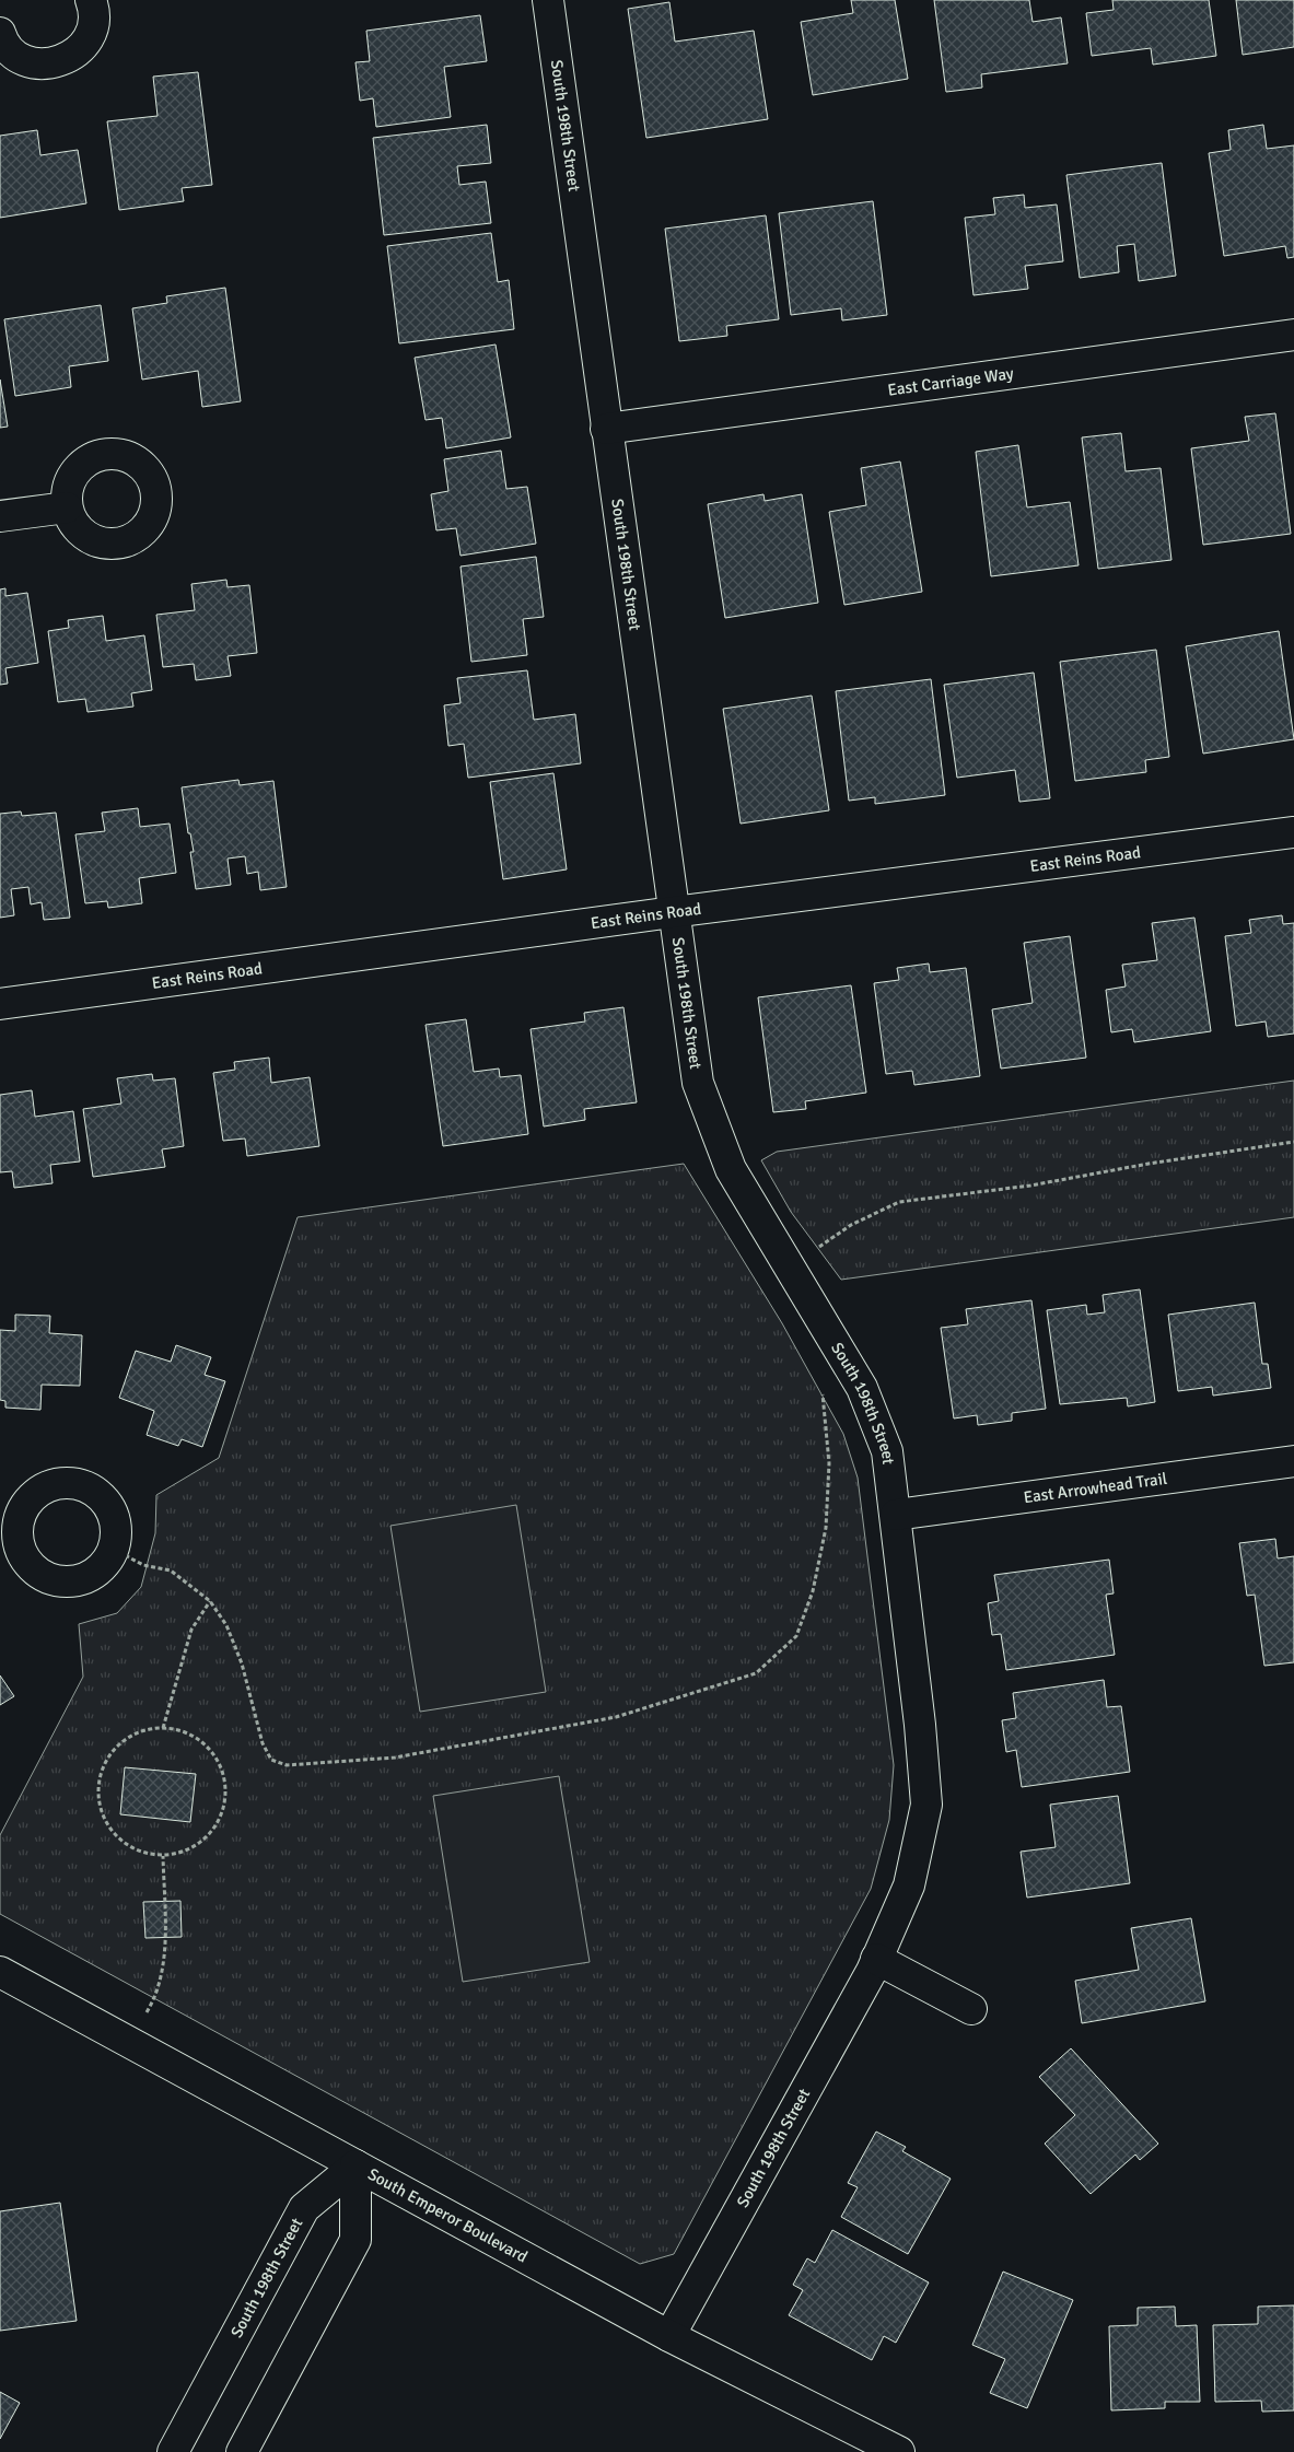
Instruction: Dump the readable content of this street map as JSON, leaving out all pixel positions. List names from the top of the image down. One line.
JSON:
{"streets":{"street":["South 198th Street","East Carriage Way","East Reins Road","East Arrowhead Trail","South Emperor Boulevard"]},"crossings":[["South 198th Street","East Carriage Way"],["South 198th Street","East Reins Road"],["South 198th Street","East Arrowhead Trail"],["South 198th Street","South Emperor Boulevard"]]}
